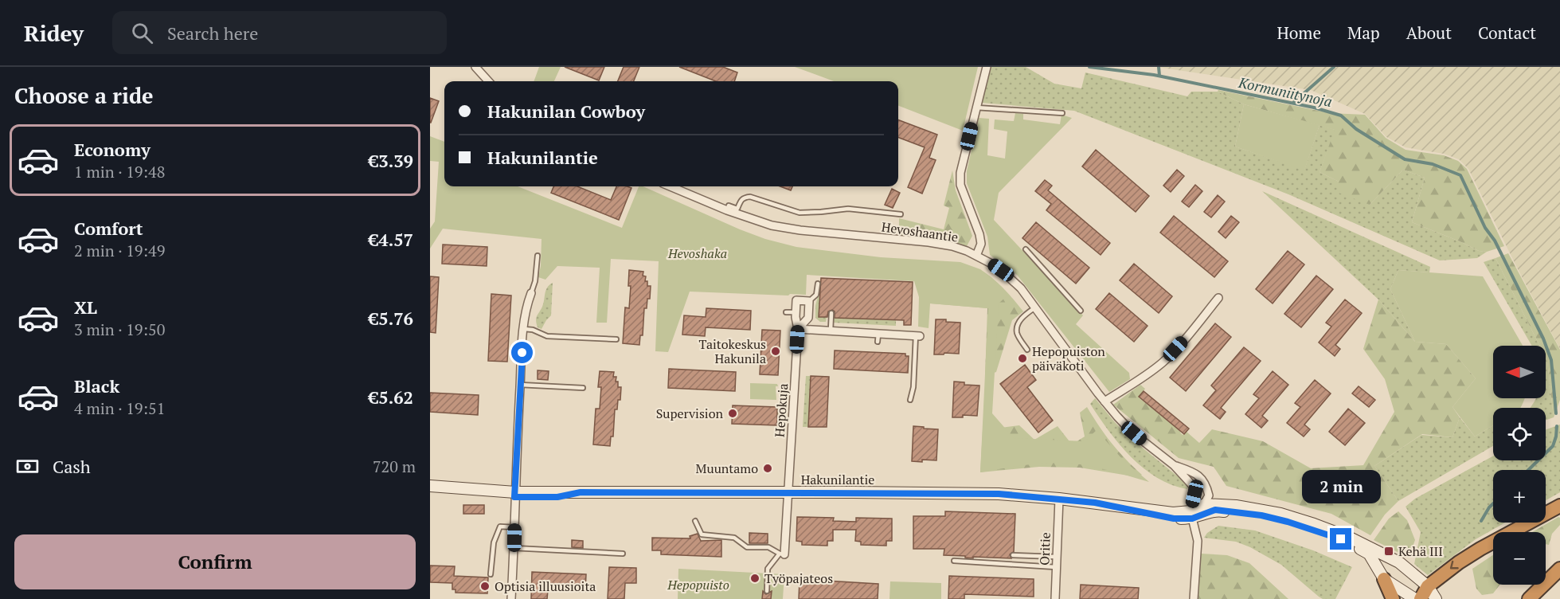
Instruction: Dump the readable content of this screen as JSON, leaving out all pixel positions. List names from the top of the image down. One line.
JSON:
{"streets":{"main road":["Hakunilantie"],"street":["Hevoshaantie","Hepokuja","Oritie"]},"crossings":[["Hevoshaantie","Hakunilantie"],["Hepokuja","Hakunilantie"],["Hakunilantie","Oritie"]],"water":["Kormuniitynoja"],"parks":["Hevoshaka","Hepopuisto"],"places":{"other":["Taitokeskus Hakunila","Hepopuiston päiväkoti","Supervision","Muuntamo","Työpajateos","Optisia illuusioita"],"transit":["Kehä III"]},"north":"left","page":{"header":"Ridey","search":"Search here","nav":["Home","Map","About","Contact"],"heading":"Choose a ride","banner":["Hakunilan Cowboy","Hakunilantie"],"list":[{"name":"Economy","note":"1 min · 19:48","value":"€3.39"},{"name":"Comfort","note":"2 min · 19:49","value":"€4.57"},{"name":"XL","note":"3 min · 19:50","value":"€5.76"},{"name":"Black","note":"4 min · 19:51","value":"€5.62"}],"map_buttons":["+","−"],"pay":["Cash","720 m"],"bubble":"2 min","buttons":"Confirm"}}
